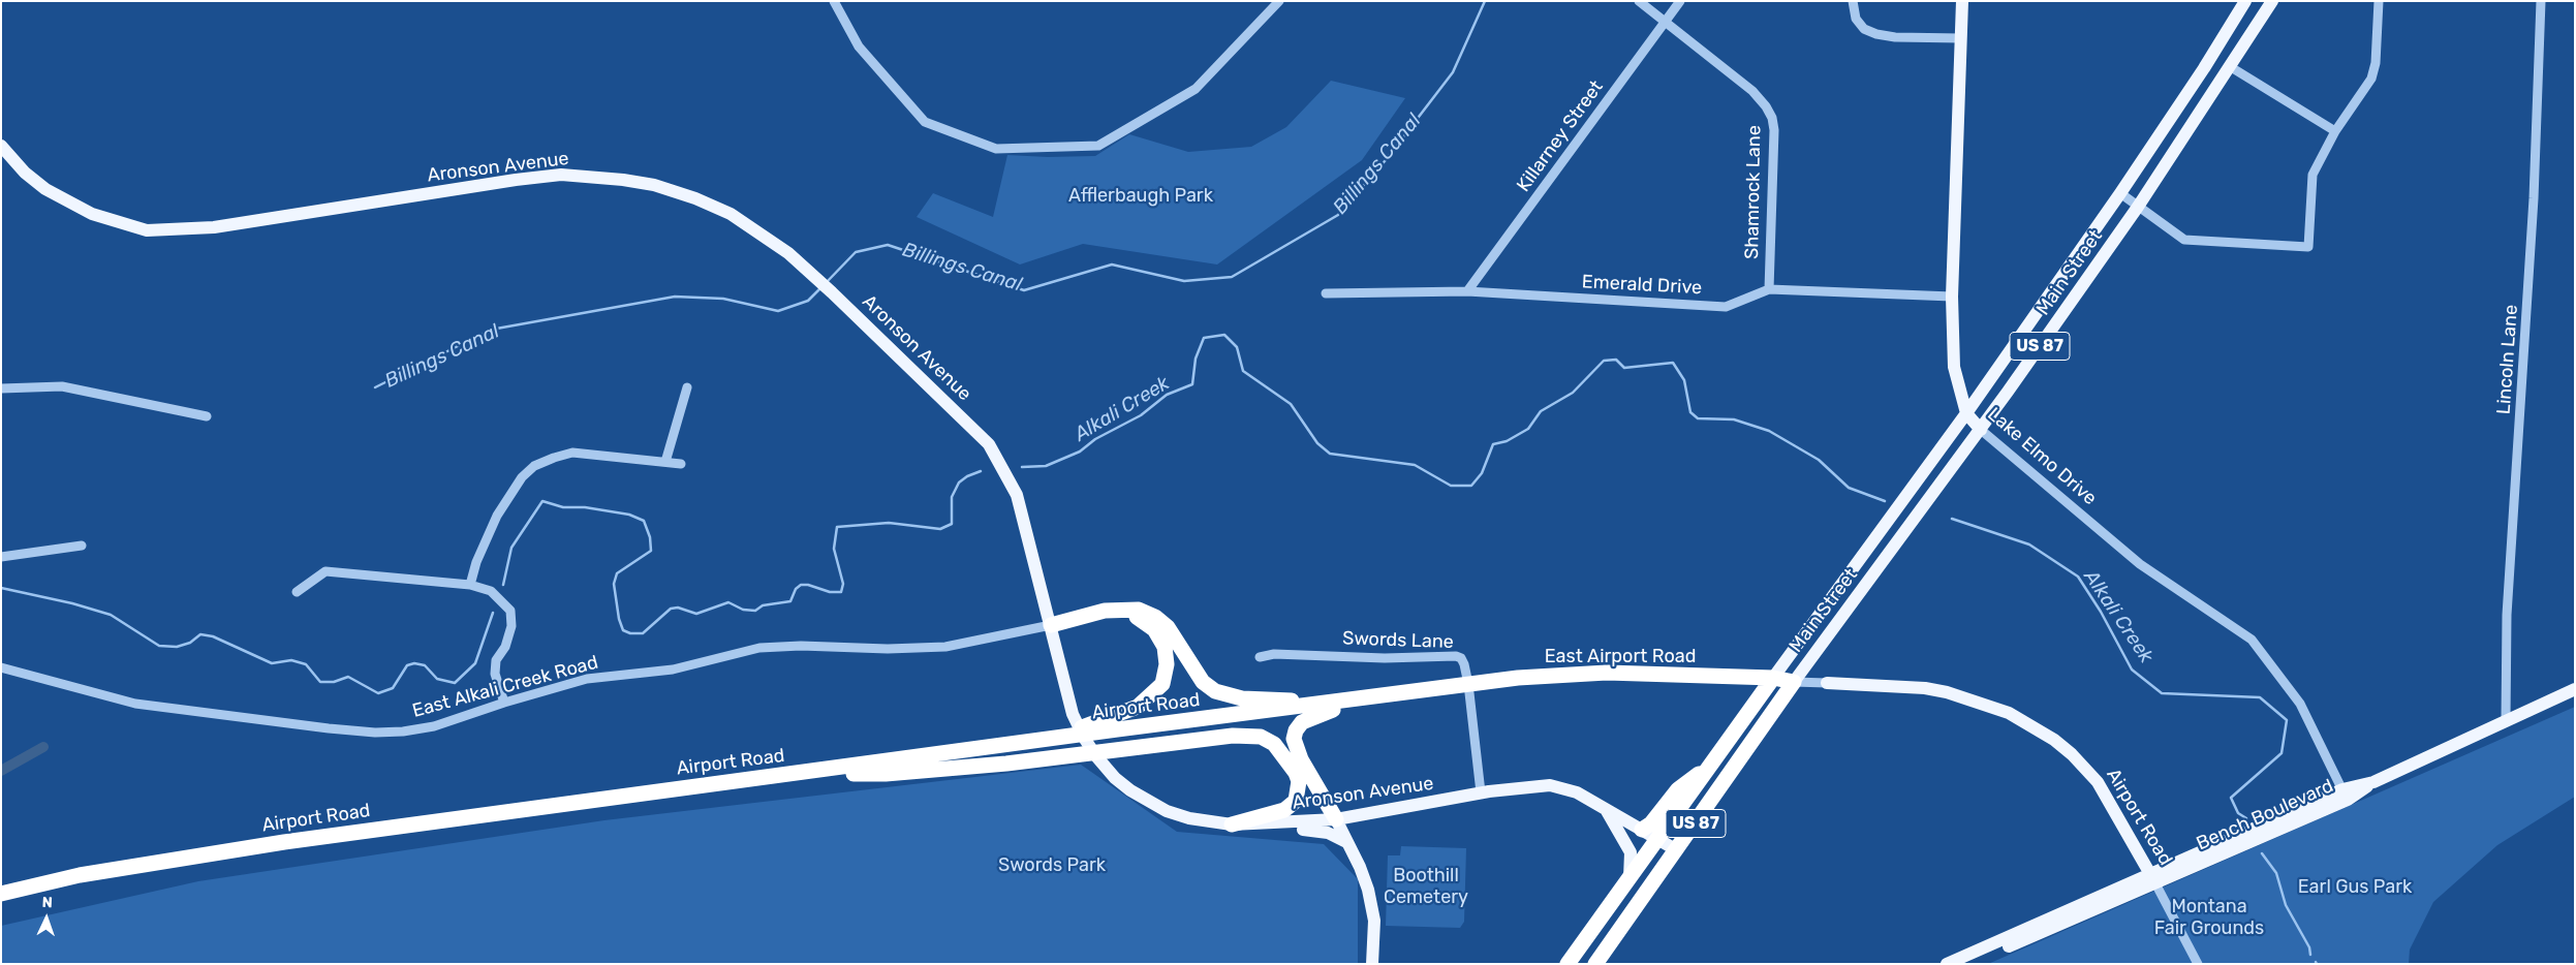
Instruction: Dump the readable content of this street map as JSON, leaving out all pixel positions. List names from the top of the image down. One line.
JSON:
{"streets":{"highway":["US 87","East Airport Road","Airport Road"],"main road":["Aronson Avenue","Main Street","Lake Elmo Drive"],"street":["Killarney Street","Shamrock Lane","Emerald Drive","Lincoln Lane","Swords Lane","East Alkali Creek Road"]},"crossings":[["Killarney Street","Shamrock Lane"],["Killarney Street","Emerald Drive"],["Aronson Avenue","US 87"],["Aronson Avenue","Swords Lane"],["Aronson Avenue","East Alkali Creek Road"],["Shamrock Lane","Emerald Drive"],["Main Street","US 87"],["Main Street","Lake Elmo Drive"],["Main Street","East Airport Road"],["Main Street","Airport Road"],["Emerald Drive","Lake Elmo Drive"],["US 87","East Airport Road"],["US 87","Airport Road"],["Swords Lane","East Airport Road"],["Swords Lane","Airport Road"],["East Airport Road","Airport Road"]],"water":["Billings Canal","Alkali Creek"],"parks":["Afflerbaugh Park","Swords Park","Boothill Cemetery","Earl Gus Park","Montana Fair Grounds"],"north":"top"}
